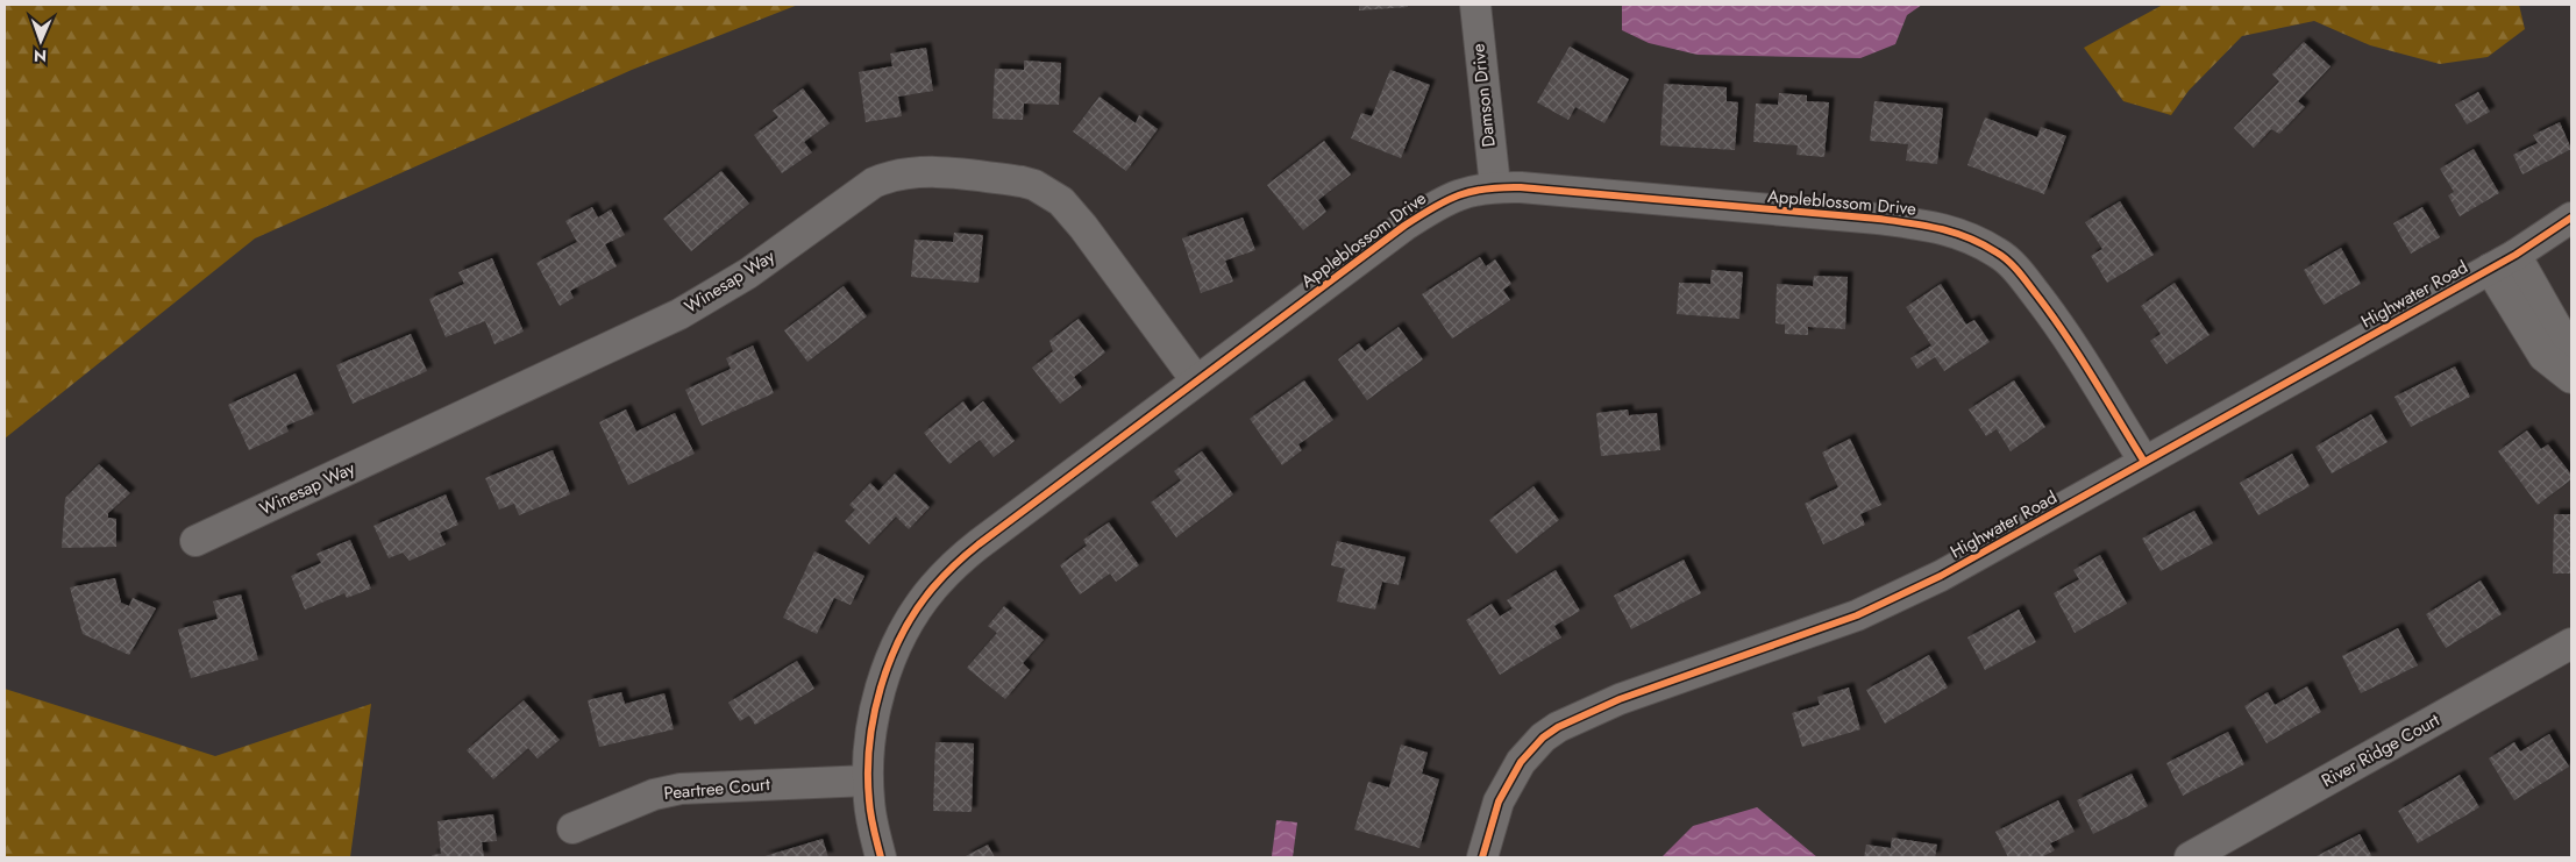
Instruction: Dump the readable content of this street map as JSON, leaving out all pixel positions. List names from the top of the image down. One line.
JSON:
{"streets":{"street":["Damson Drive","Appleblossom Drive","Winesap Way","Highwater Road","River Ridge Court","Peartree Court"]},"crossings":[["Damson Drive","Appleblossom Drive"],["Appleblossom Drive","Winesap Way"],["Appleblossom Drive","Highwater Road"],["Appleblossom Drive","Peartree Court"]],"north":"bottom"}
